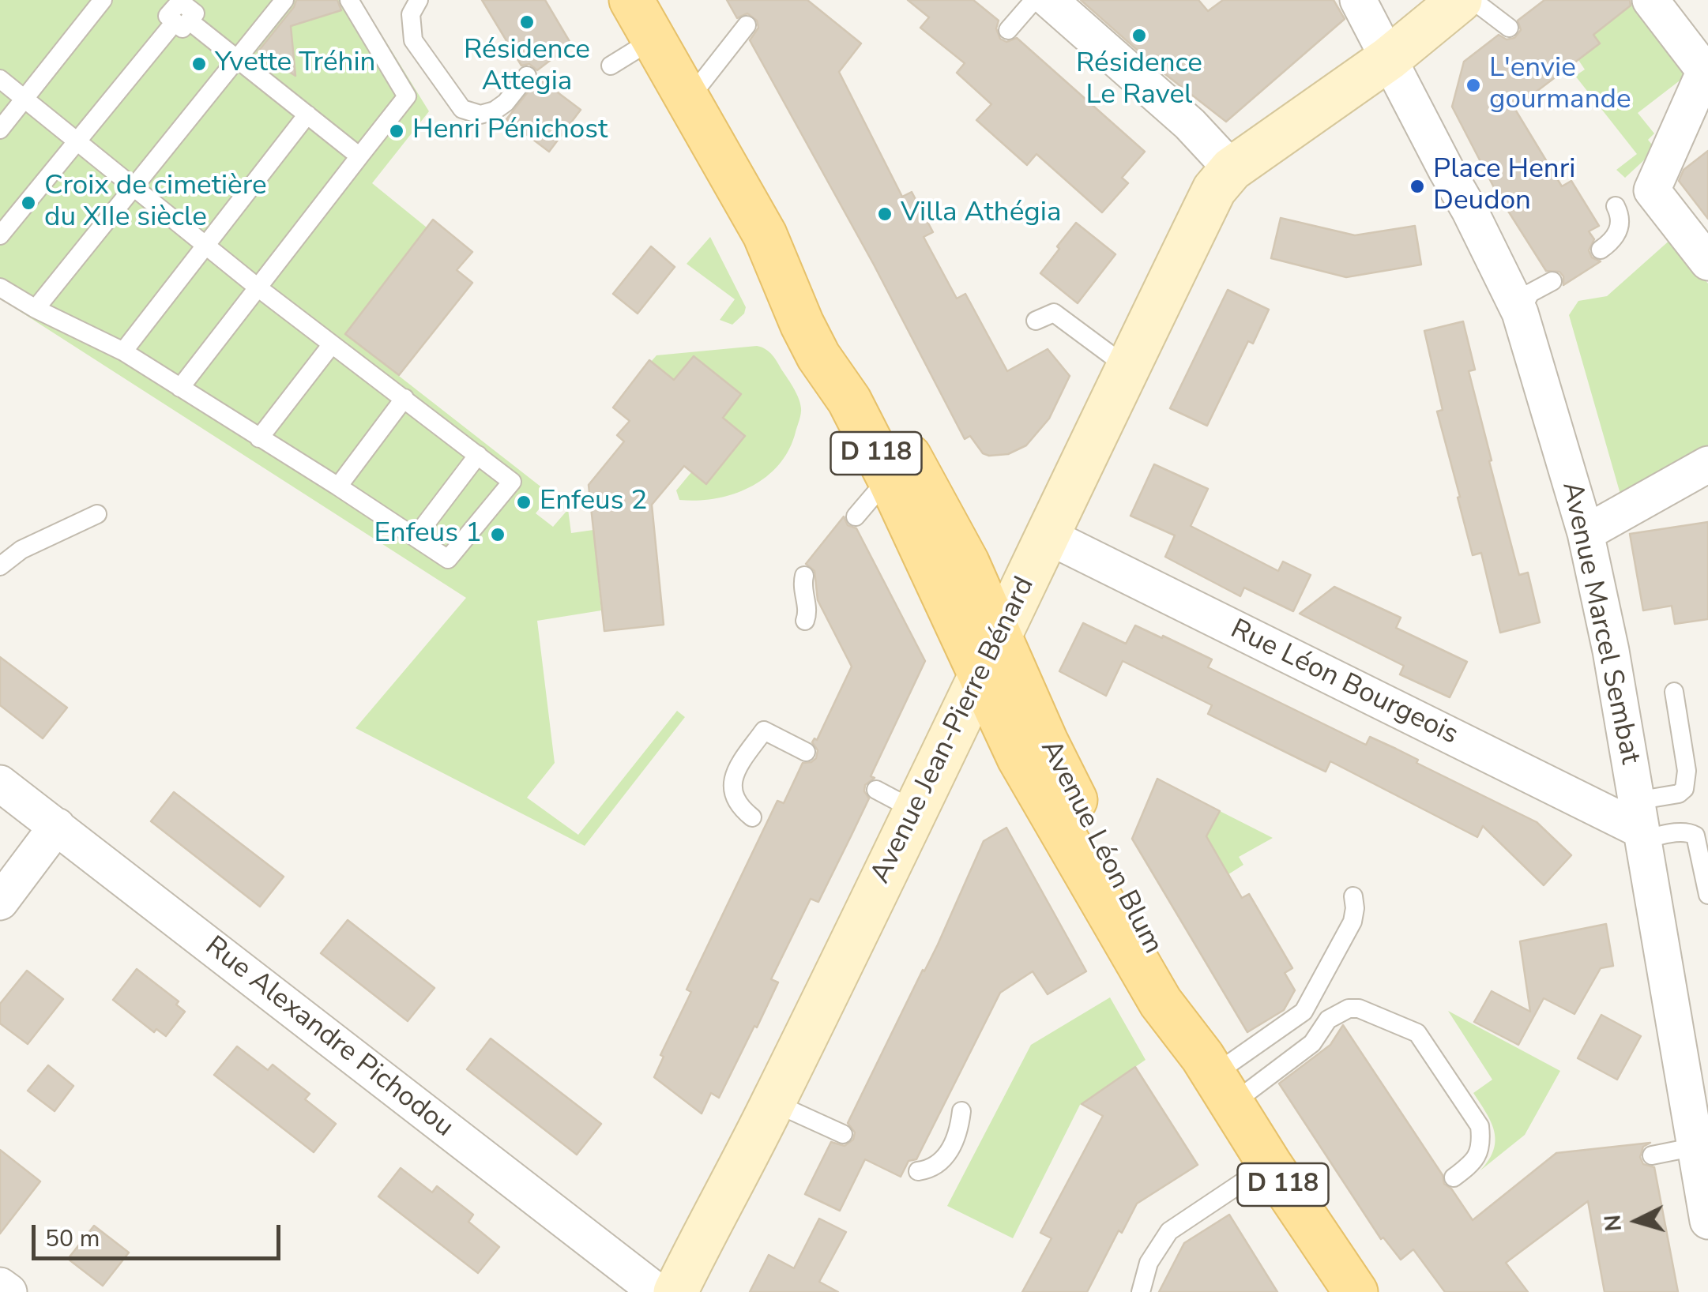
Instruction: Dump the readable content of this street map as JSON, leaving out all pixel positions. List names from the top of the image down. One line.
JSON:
{"streets":{"main road":["D 118","Avenue Léon Blum"],"street":["Avenue Marcel Sembat","Rue Léon Bourgeois","Avenue Jean-Pierre Bénard","Rue Alexandre Pichodou"]},"crossings":[["D 118","Avenue Jean-Pierre Bénard"],["D 118","Avenue Léon Blum"],["Avenue Marcel Sembat","Rue Léon Bourgeois"],["Rue Léon Bourgeois","Avenue Jean-Pierre Bénard"],["Avenue Jean-Pierre Bénard","Avenue Léon Blum"]],"places":["Résidence Attegia","Résidence Le Ravel","Yvette Tréhin","L'envie gourmande","Henri Pénichost","Place Henri Deudon","Croix de cimetière du XIIe siècle","Villa Athégia","Enfeus 2","Enfeus 1"],"scale_bar":"50 m","north":"left"}
